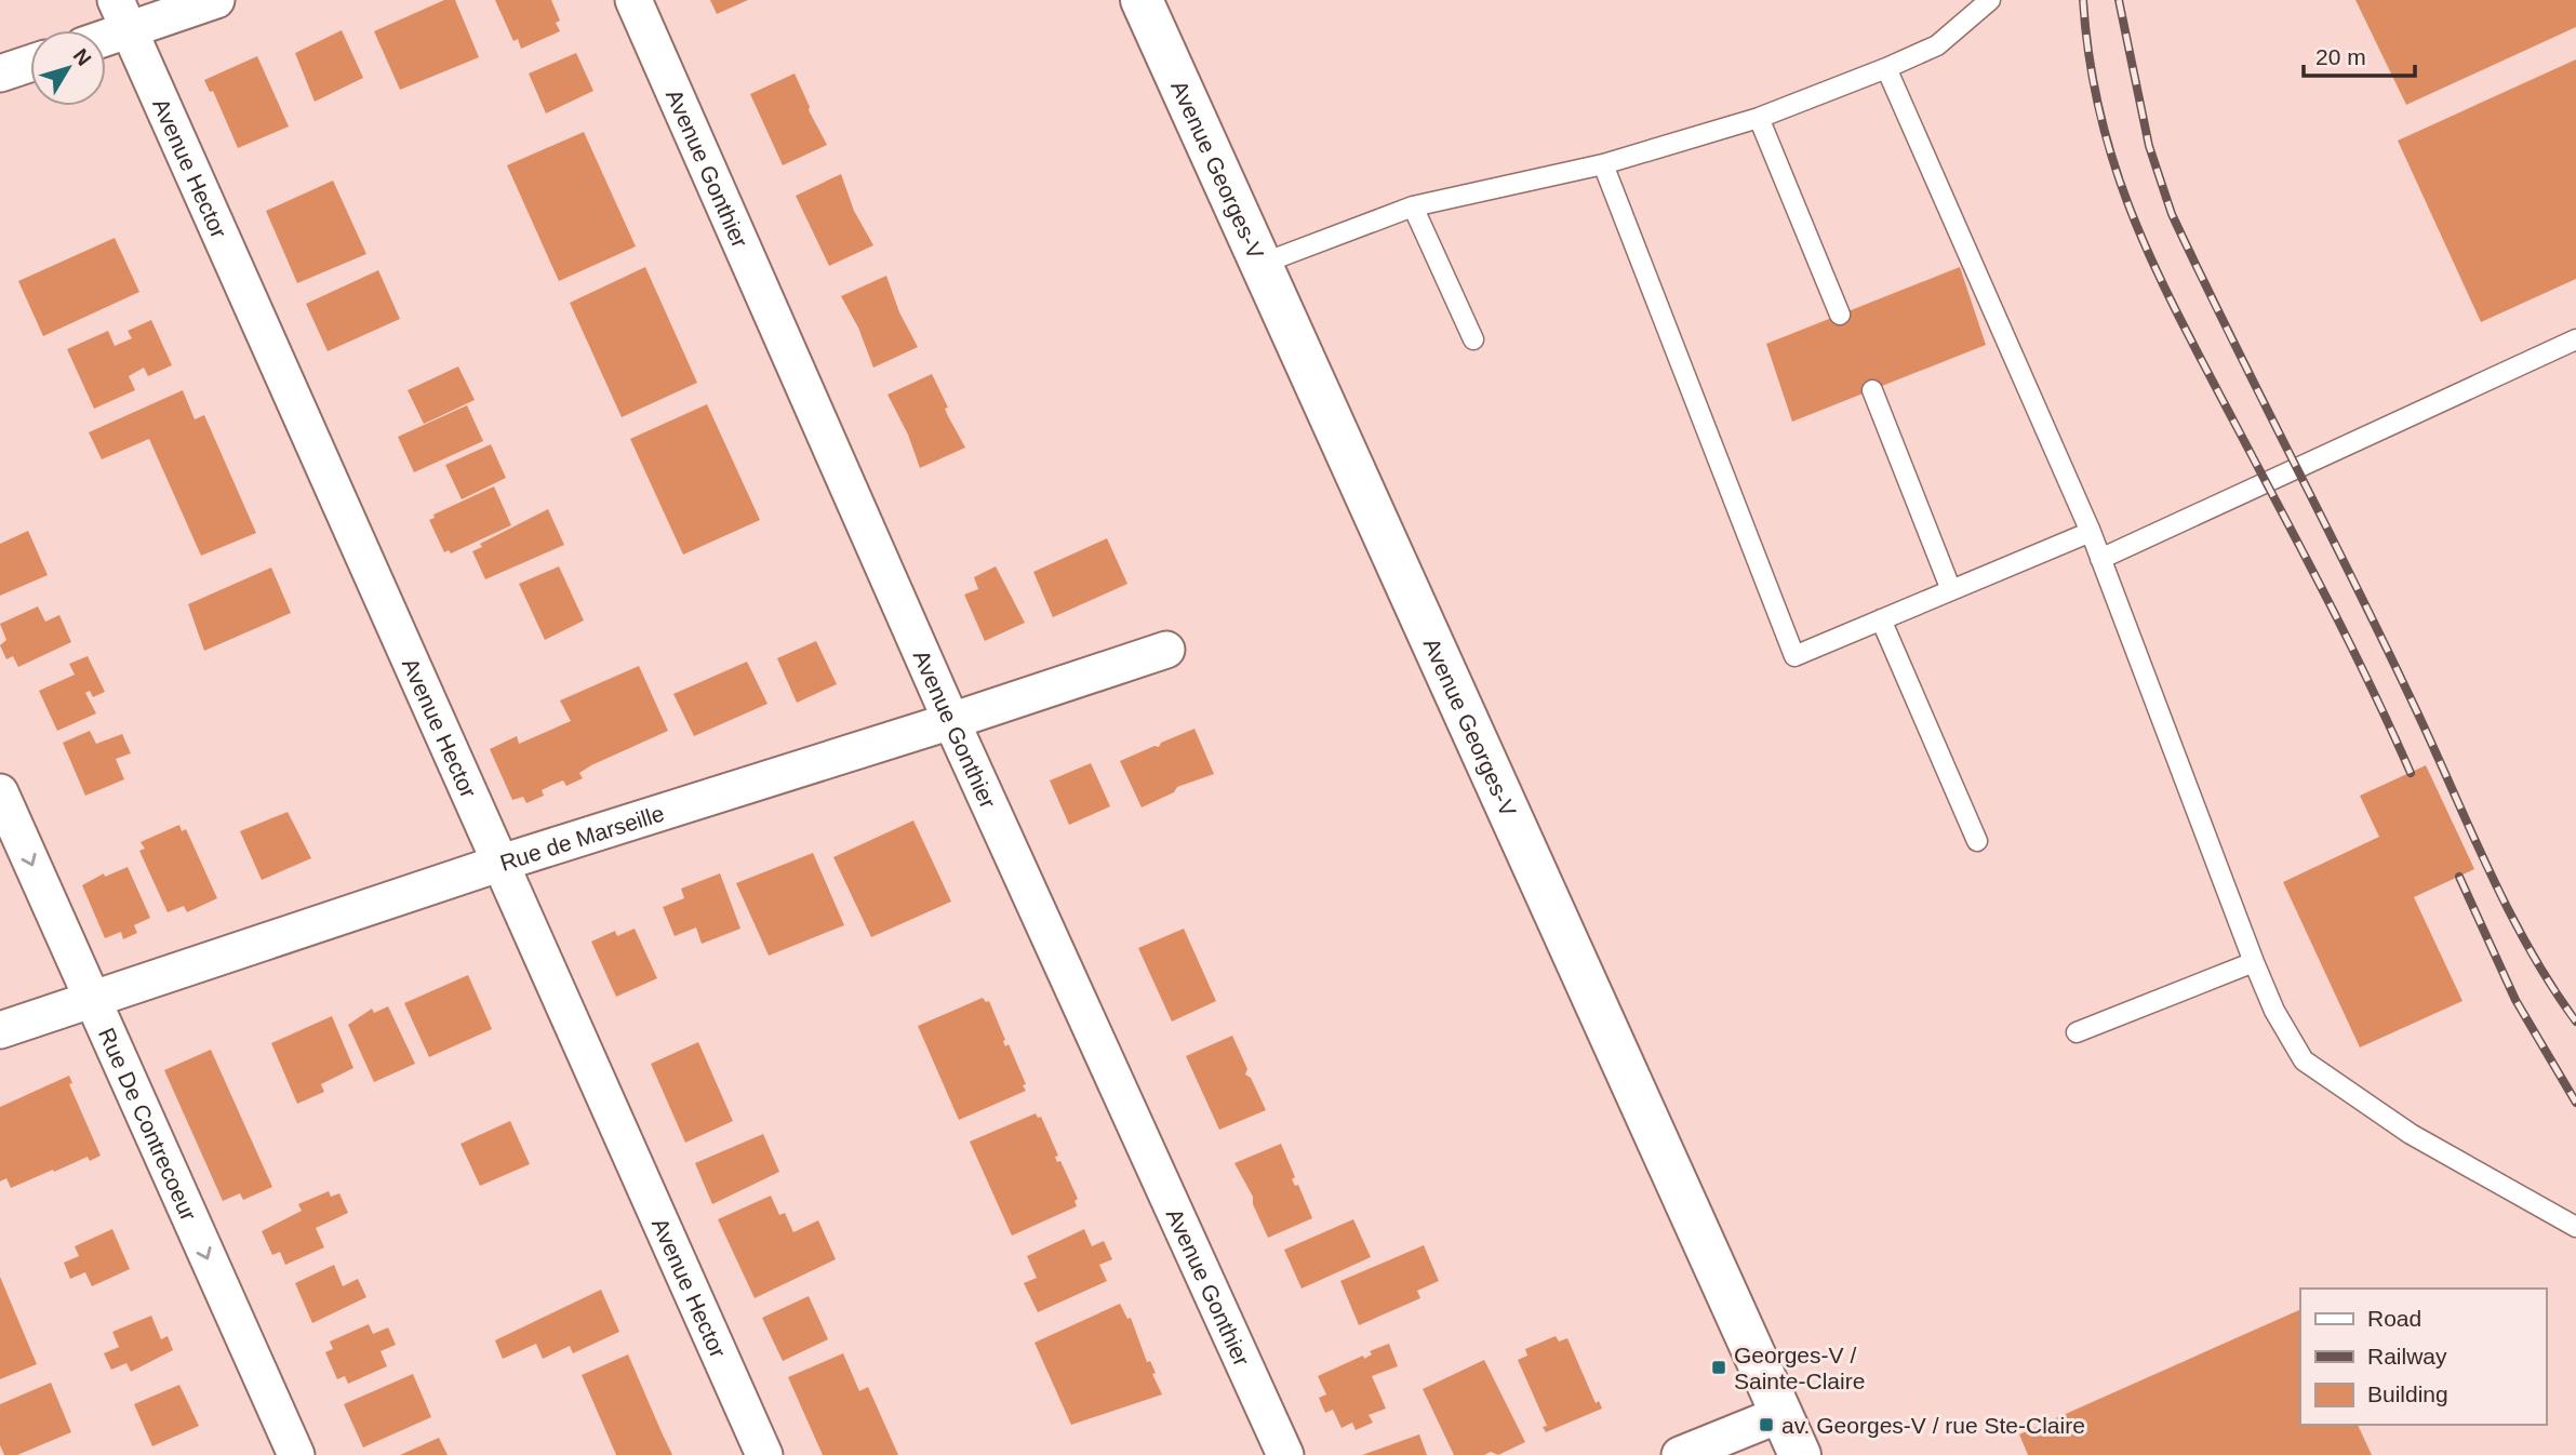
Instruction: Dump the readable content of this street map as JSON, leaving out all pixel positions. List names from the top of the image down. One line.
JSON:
{"streets":{"street":["Avenue Hector","Avenue Gonthier","Avenue Georges-V","Rue de Marseille","Rue De Contrecoeur"]},"crossings":[["Avenue Hector","Rue de Marseille"],["Avenue Gonthier","Rue de Marseille"],["Rue de Marseille","Rue De Contrecoeur"]],"one_way":["Rue De Contrecoeur"],"places":{"transit":["Georges-V / Sainte-Claire","av. Georges-V / rue Ste-Claire"]},"legend":["Road","Railway","Building"],"scale_bar":"20 m","north":"top right"}
